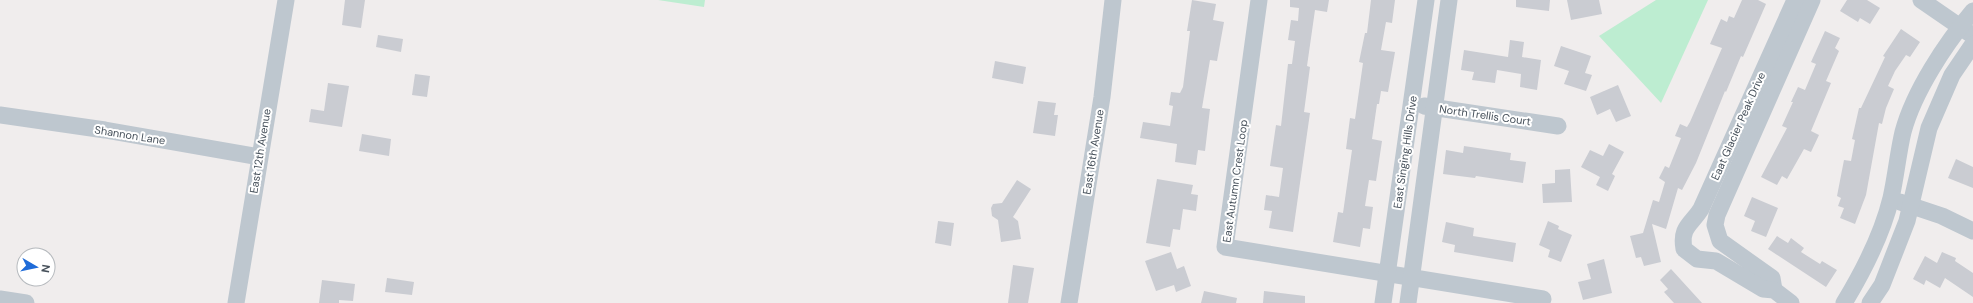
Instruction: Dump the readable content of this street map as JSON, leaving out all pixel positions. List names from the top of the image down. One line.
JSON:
{"streets":{"street":["North Trellis Court","Eaat Glacier Peak Drive","Shannon Lane","East 12th Avenue","East 16th Avenue","East Singing Hills Drive","East Autumn Crest Loop"]},"crossings":[["North Trellis Court","East Singing Hills Drive"],["Shannon Lane","East 12th Avenue"],["East Singing Hills Drive","East Autumn Crest Loop"]],"north":"right"}
